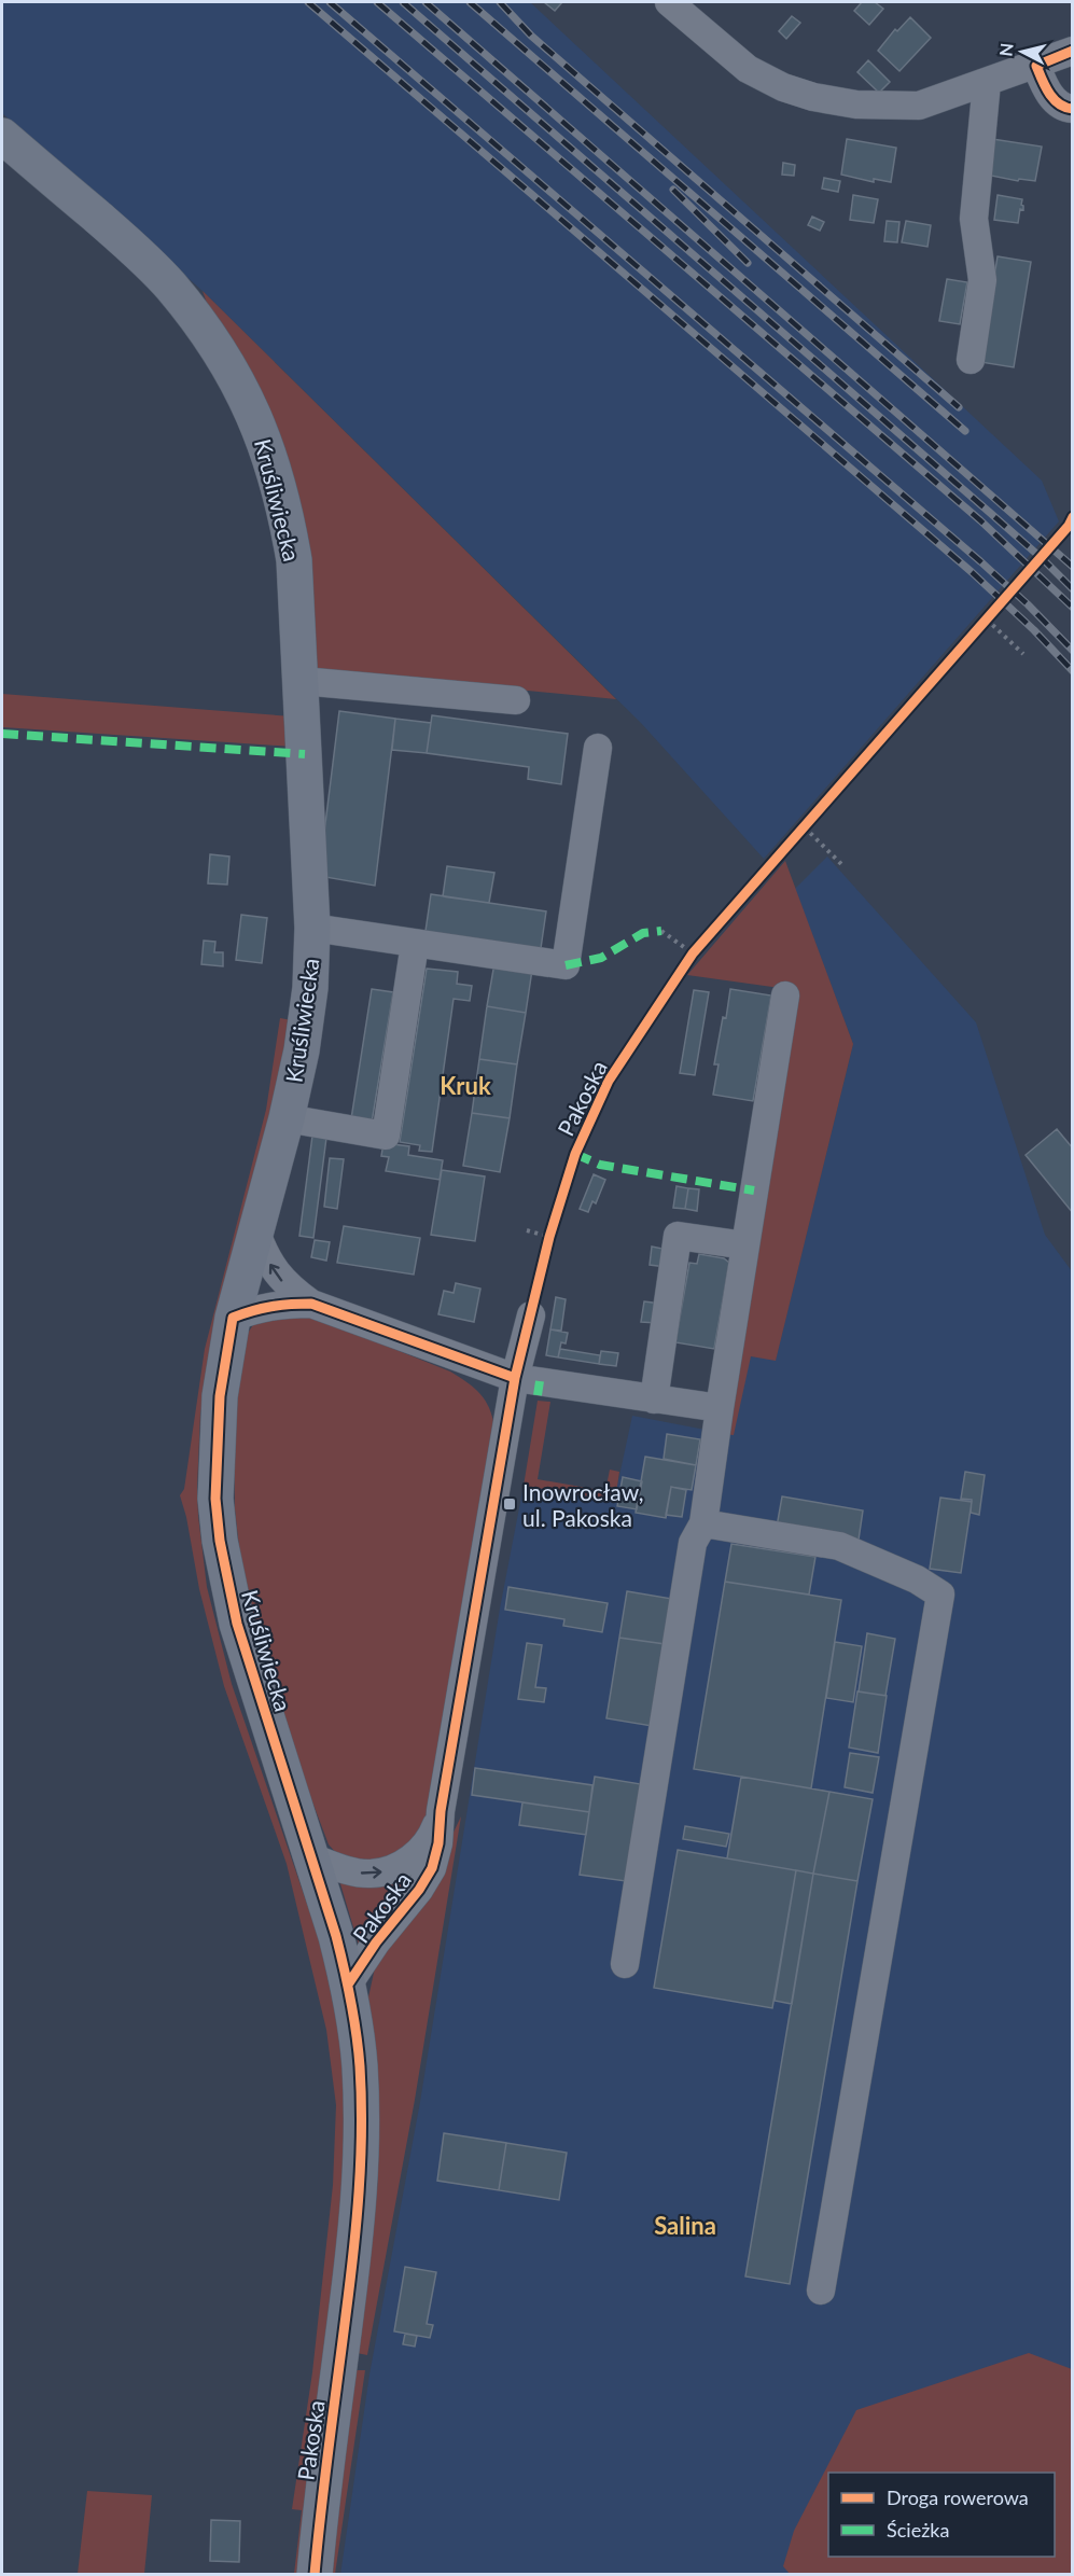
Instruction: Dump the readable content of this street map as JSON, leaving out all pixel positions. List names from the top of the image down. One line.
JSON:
{"streets":{"main road":["Kruśliwiecka","Pakoska"]},"crossings":[["Kruśliwiecka","Pakoska"]],"districts":["Kruk","Salina"],"places":{"transit":["Inowrocław, ul. Pakoska"]},"legend":["Droga rowerowa","Ścieżka"],"north":"left"}
